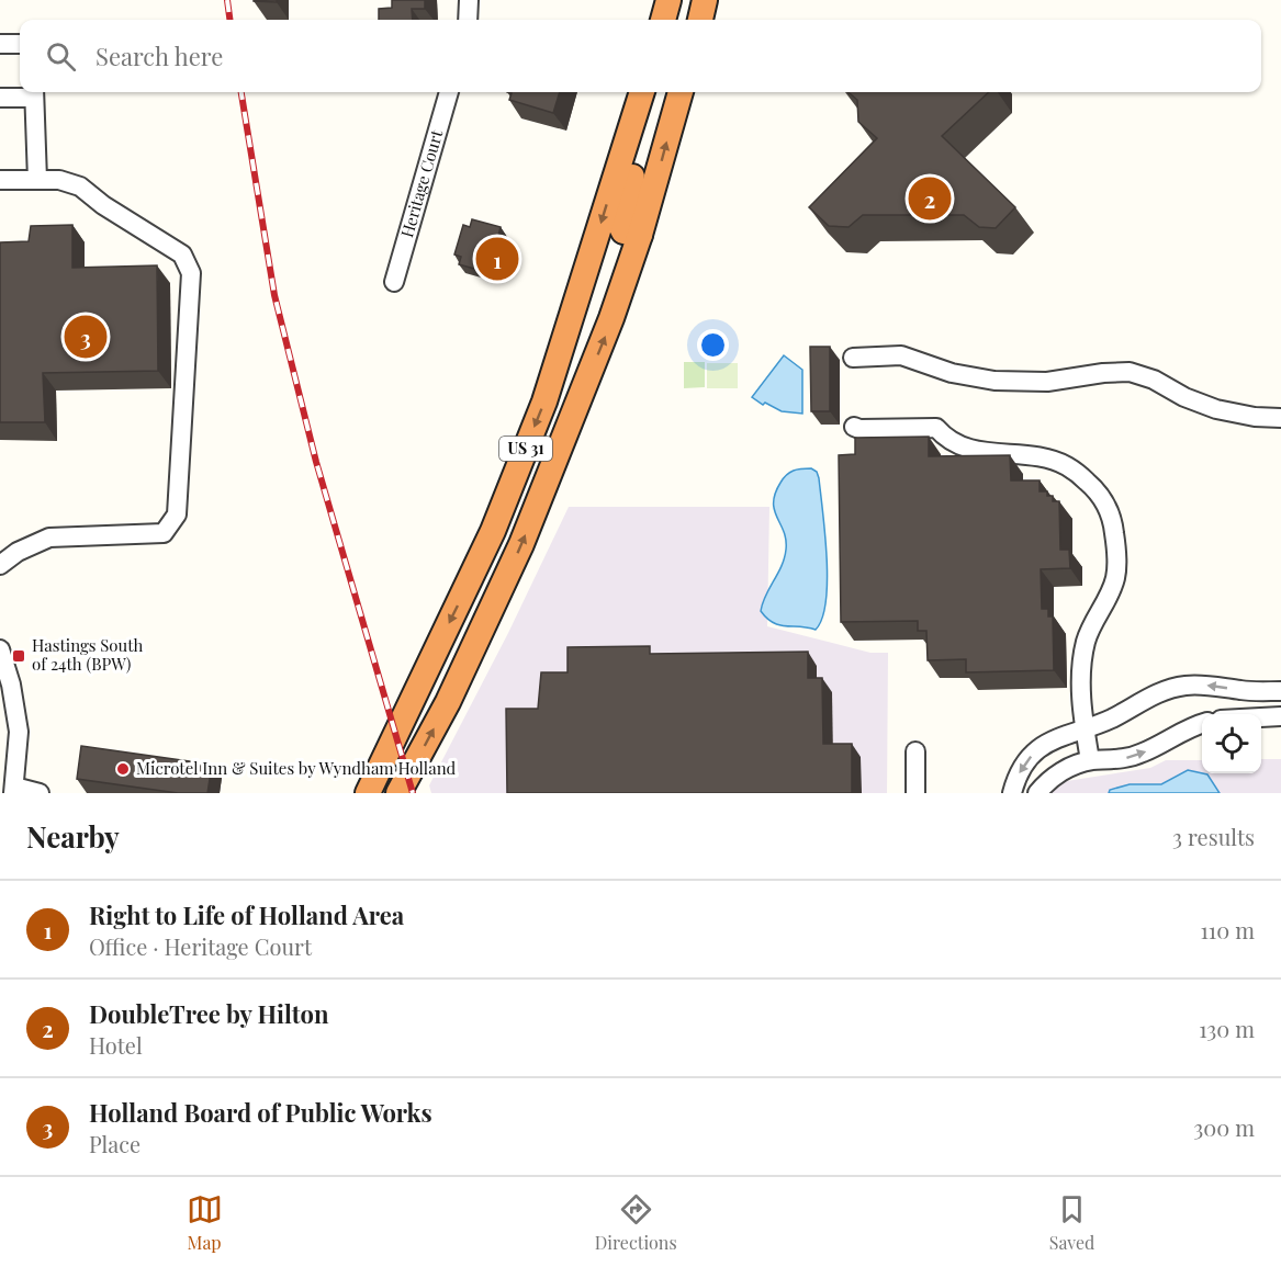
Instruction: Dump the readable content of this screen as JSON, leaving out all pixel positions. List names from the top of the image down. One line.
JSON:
{"streets":{"highway":["US 31"],"street":["Heritage Court"]},"places":{"transit":["Hastings South of 24th (BPW)"],"other":["Microtel Inn & Suites by Wyndham Holland"]},"page":{"search":"Search here","pins":["2","1","3"],"heading":["Nearby","3 results"],"list":[{"mark":"1","name":"Right to Life of Holland Area","note":"Office · Heritage Court","value":"110 m"},{"mark":"2","name":"DoubleTree by Hilton","note":"Hotel","value":"130 m"},{"mark":"3","name":"Holland Board of Public Works","note":"Place","value":"300 m"}],"nav":["Map","Directions","Saved"]}}
